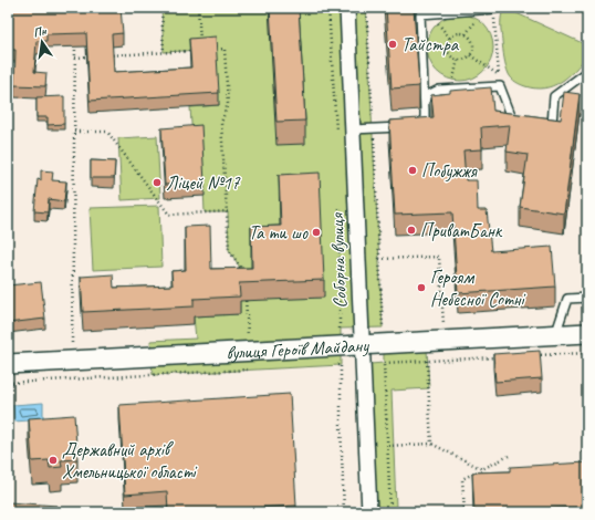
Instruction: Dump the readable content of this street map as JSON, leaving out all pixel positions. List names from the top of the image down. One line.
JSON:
{"streets":{"street":["Соборна вулиця","вулиця Героїв Майдану"]},"crossings":[["Соборна вулиця","вулиця Героїв Майдану"]],"places":["Тайстра","Побужжя","Ліцей №17","ПриватБанк","Та ти шо","Героям Небесної Сотні","Державний архів Хмельницької області"],"north":"top"}
